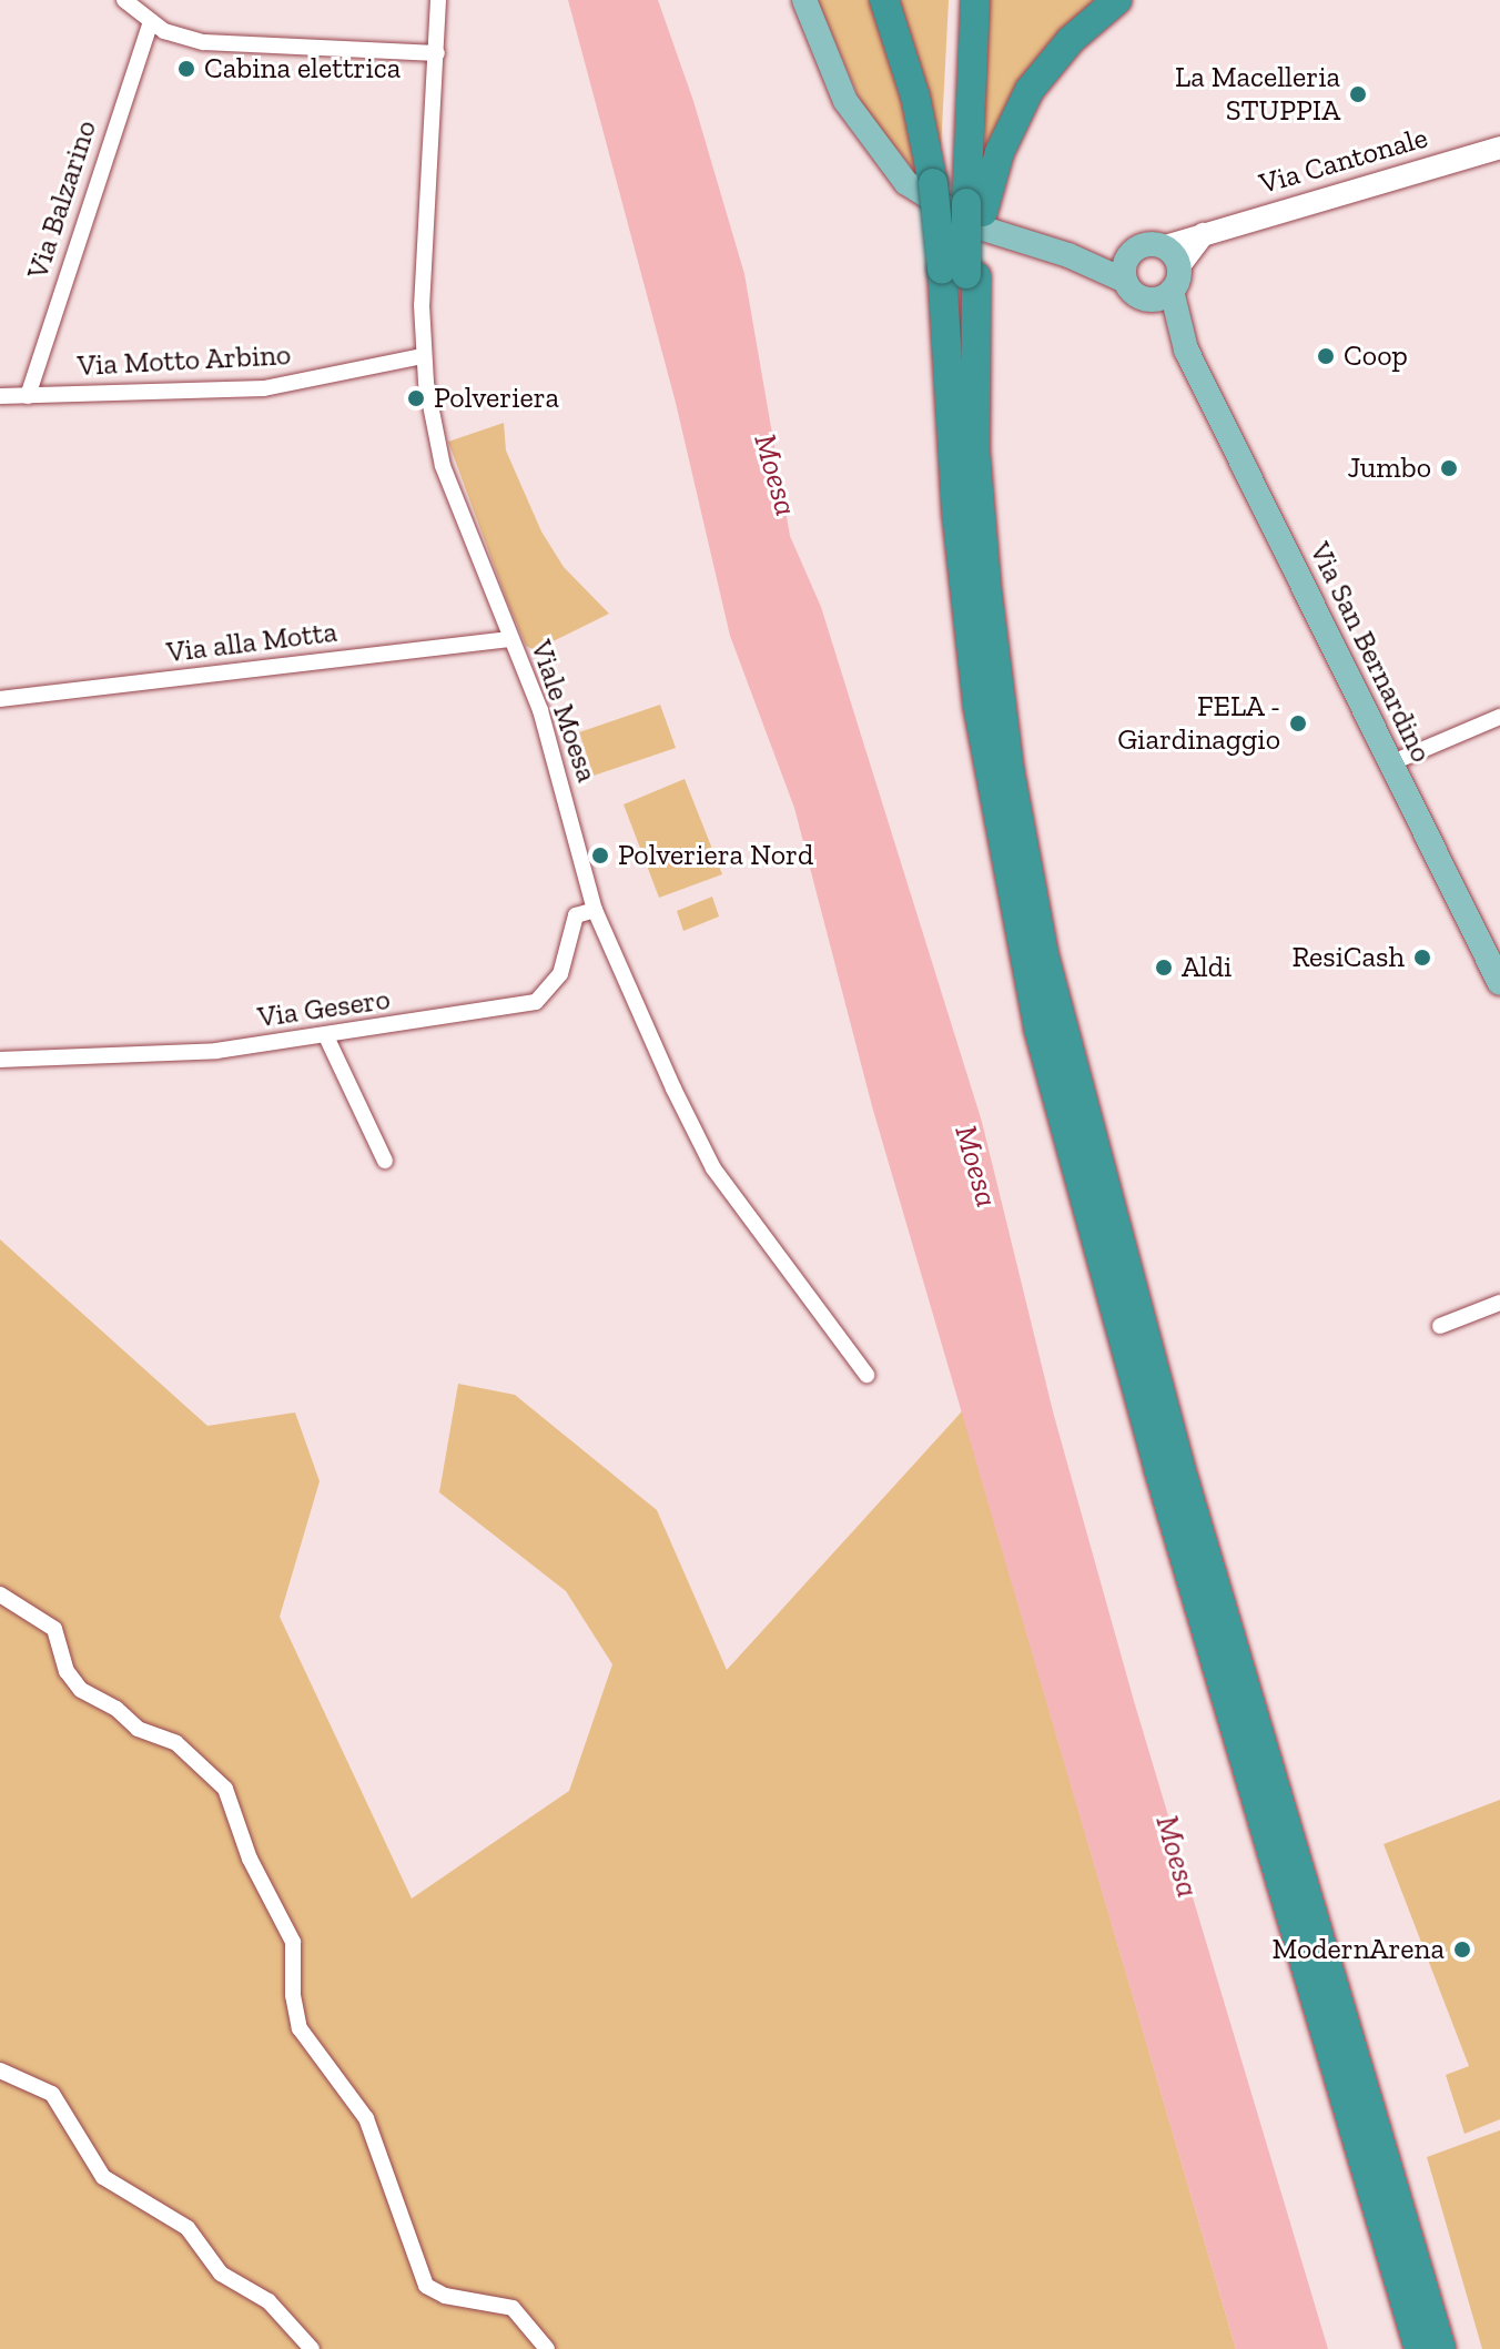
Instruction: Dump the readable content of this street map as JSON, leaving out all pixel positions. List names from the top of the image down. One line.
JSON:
{"streets":{"main road":["Via San Bernardino"],"street":["Via Cantonale","Via Balzarino","Via Motto Arbino","Via alla Motta","Viale Moesa","Via Gesero"]},"crossings":[["Via Cantonale","Via San Bernardino"],["Via Balzarino","Via Motto Arbino"],["Via Motto Arbino","Viale Moesa"],["Via alla Motta","Viale Moesa"],["Viale Moesa","Via Gesero"]],"water":["Moesa"],"places":["Cabina elettrica","La Macelleria STUPPIA","Coop","Polveriera","Jumbo","FELA - Giardinaggio","Polveriera Nord","ResiCash","Aldi","ModernArena"]}
